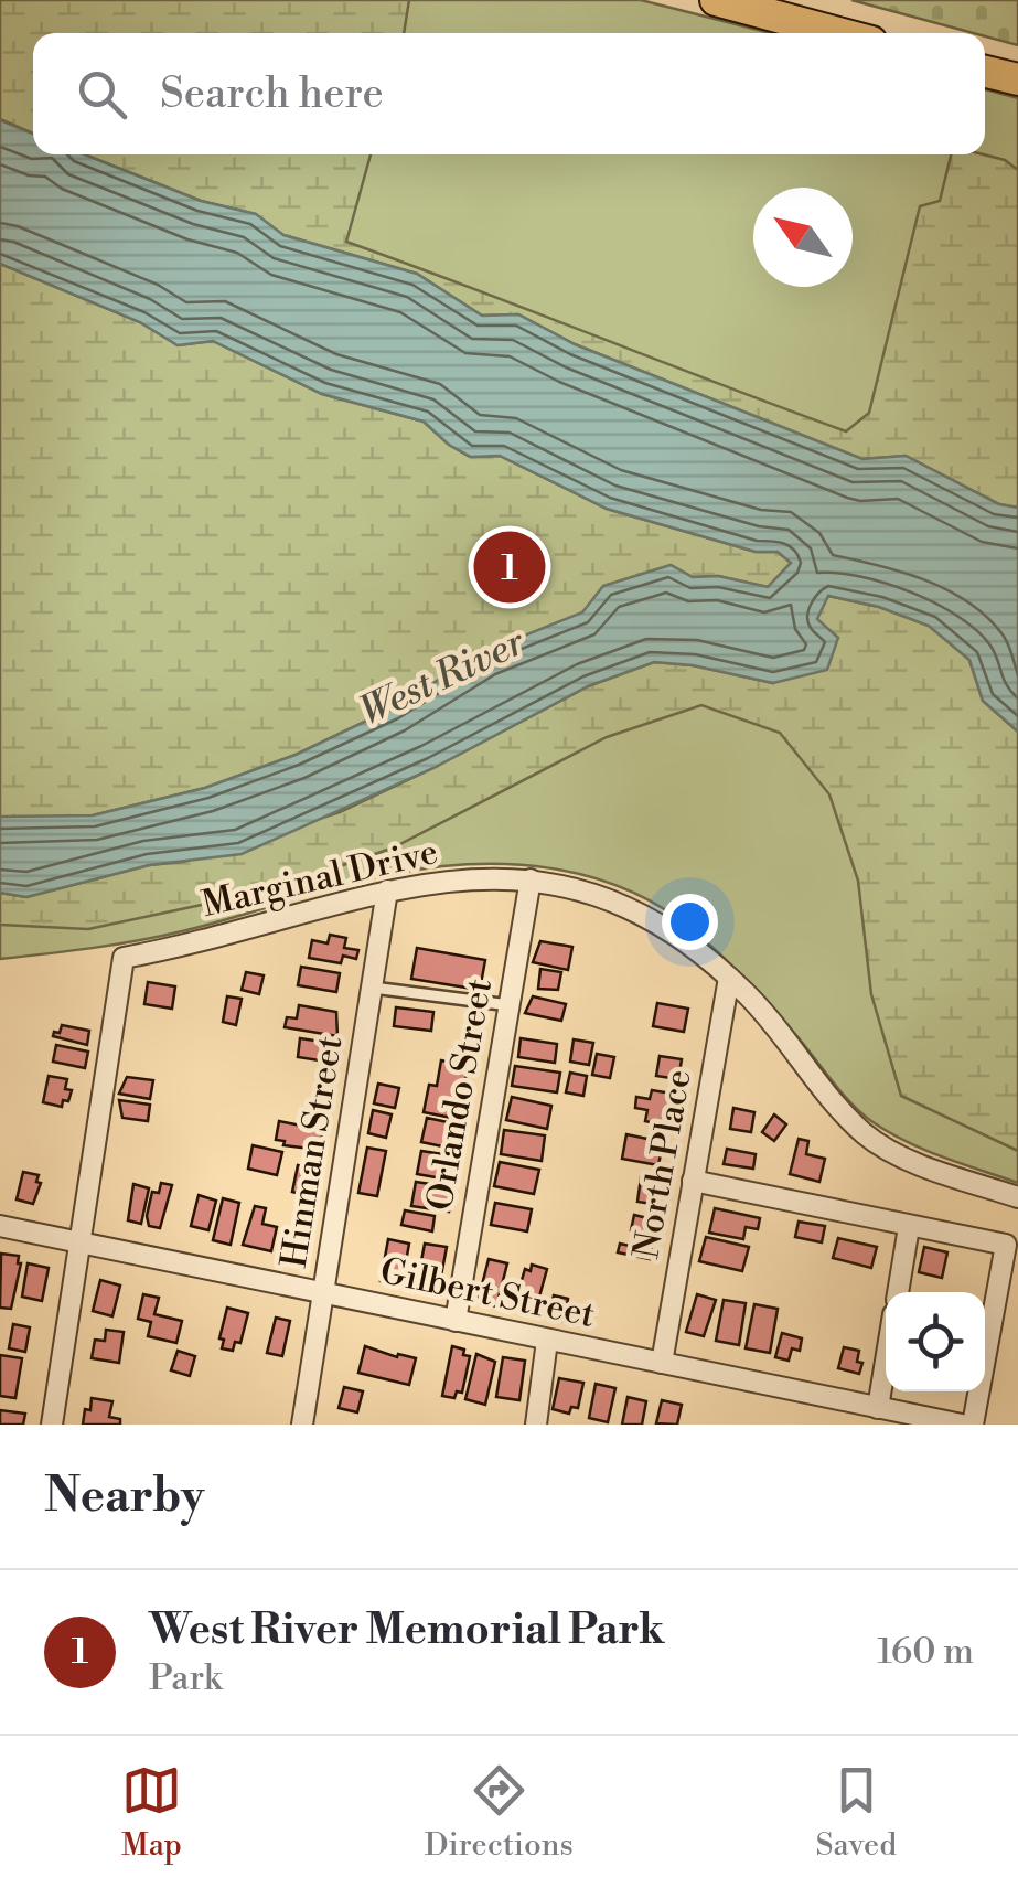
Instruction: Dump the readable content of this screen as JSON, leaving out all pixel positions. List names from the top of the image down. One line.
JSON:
{"streets":{"street":["Marginal Drive","Orlando Street","Hinman Street","North Place","Gilbert Street"]},"crossings":[["Marginal Drive","Orlando Street"],["Marginal Drive","Hinman Street"],["Marginal Drive","North Place"],["Marginal Drive","Gilbert Street"],["Orlando Street","Gilbert Street"],["Hinman Street","Gilbert Street"],["North Place","Gilbert Street"]],"water":["West River"],"north":"top left","page":{"search":"Search here","pins":"1","heading":"Nearby","list":[{"mark":"1","name":"West River Memorial Park","note":"Park","value":"160 m"}],"nav":["Map","Directions","Saved"]}}
